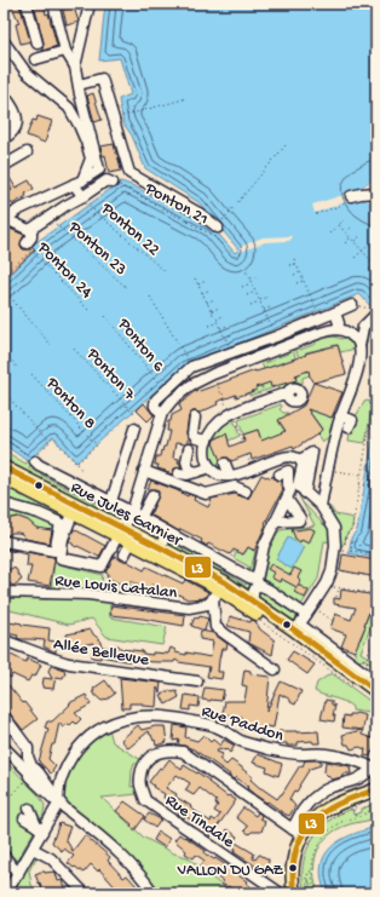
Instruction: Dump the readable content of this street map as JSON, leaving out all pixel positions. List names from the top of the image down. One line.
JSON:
{"streets":{"main road":["Rue Jules Garnier"],"street":["Rue Louis Catalan","Allée Bellevue","Rue Paddon","Rue Tindale"],"path":["Ponton 21","Ponton 22","Ponton 23","Ponton 24","Ponton 6","Ponton 7","Ponton 8"]},"crossings":[["Rue Jules Garnier","Rue Louis Catalan"]],"places":["VALLON DU GAZ"],"lines":["transit line L3"]}
